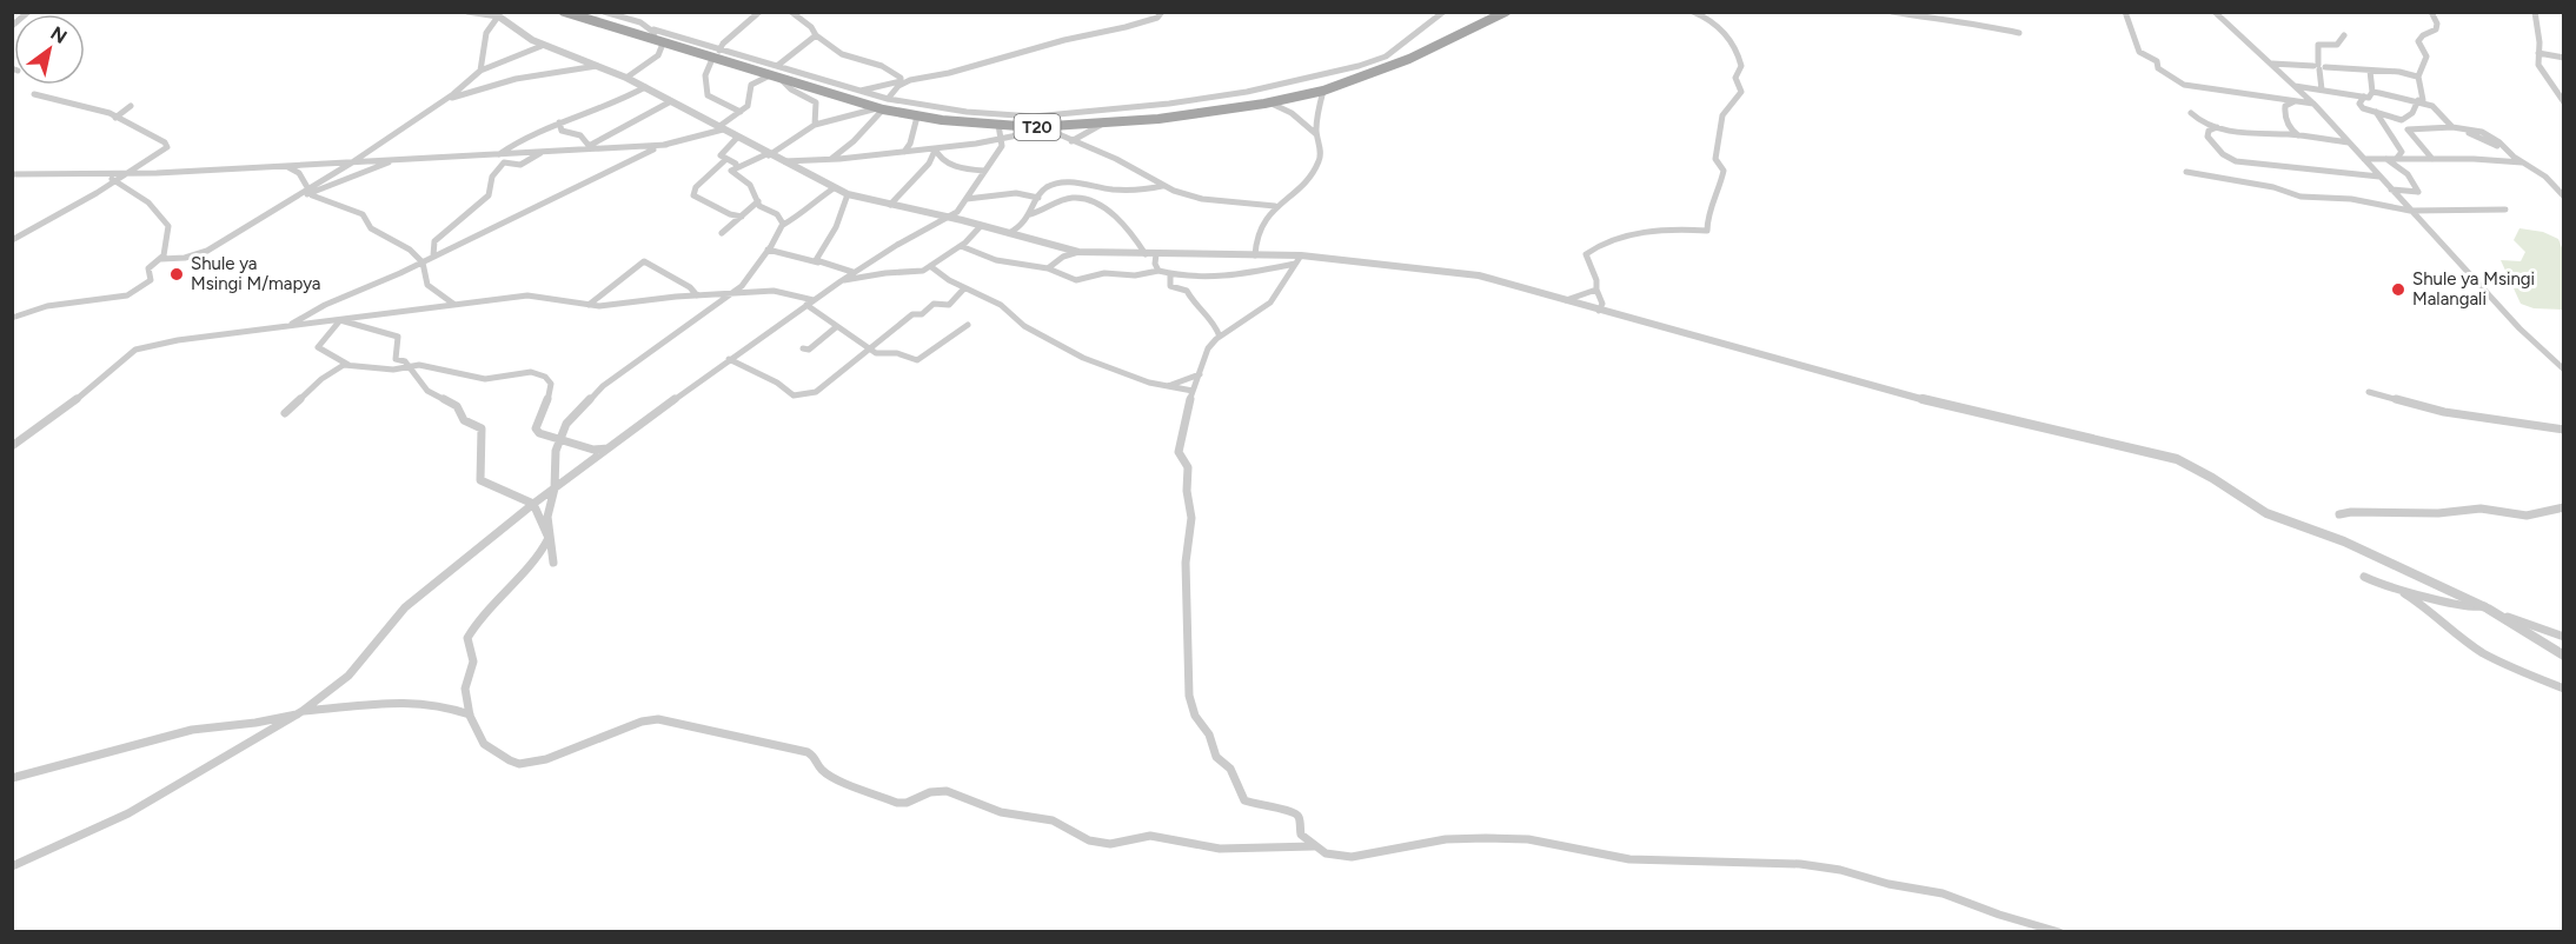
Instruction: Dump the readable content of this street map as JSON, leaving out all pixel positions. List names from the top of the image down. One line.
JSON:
{"streets":{"main road":["T20"]},"places":["Shule ya Msingi M/mapya","Shule ya Msingi Malangali"],"north":"top right"}
